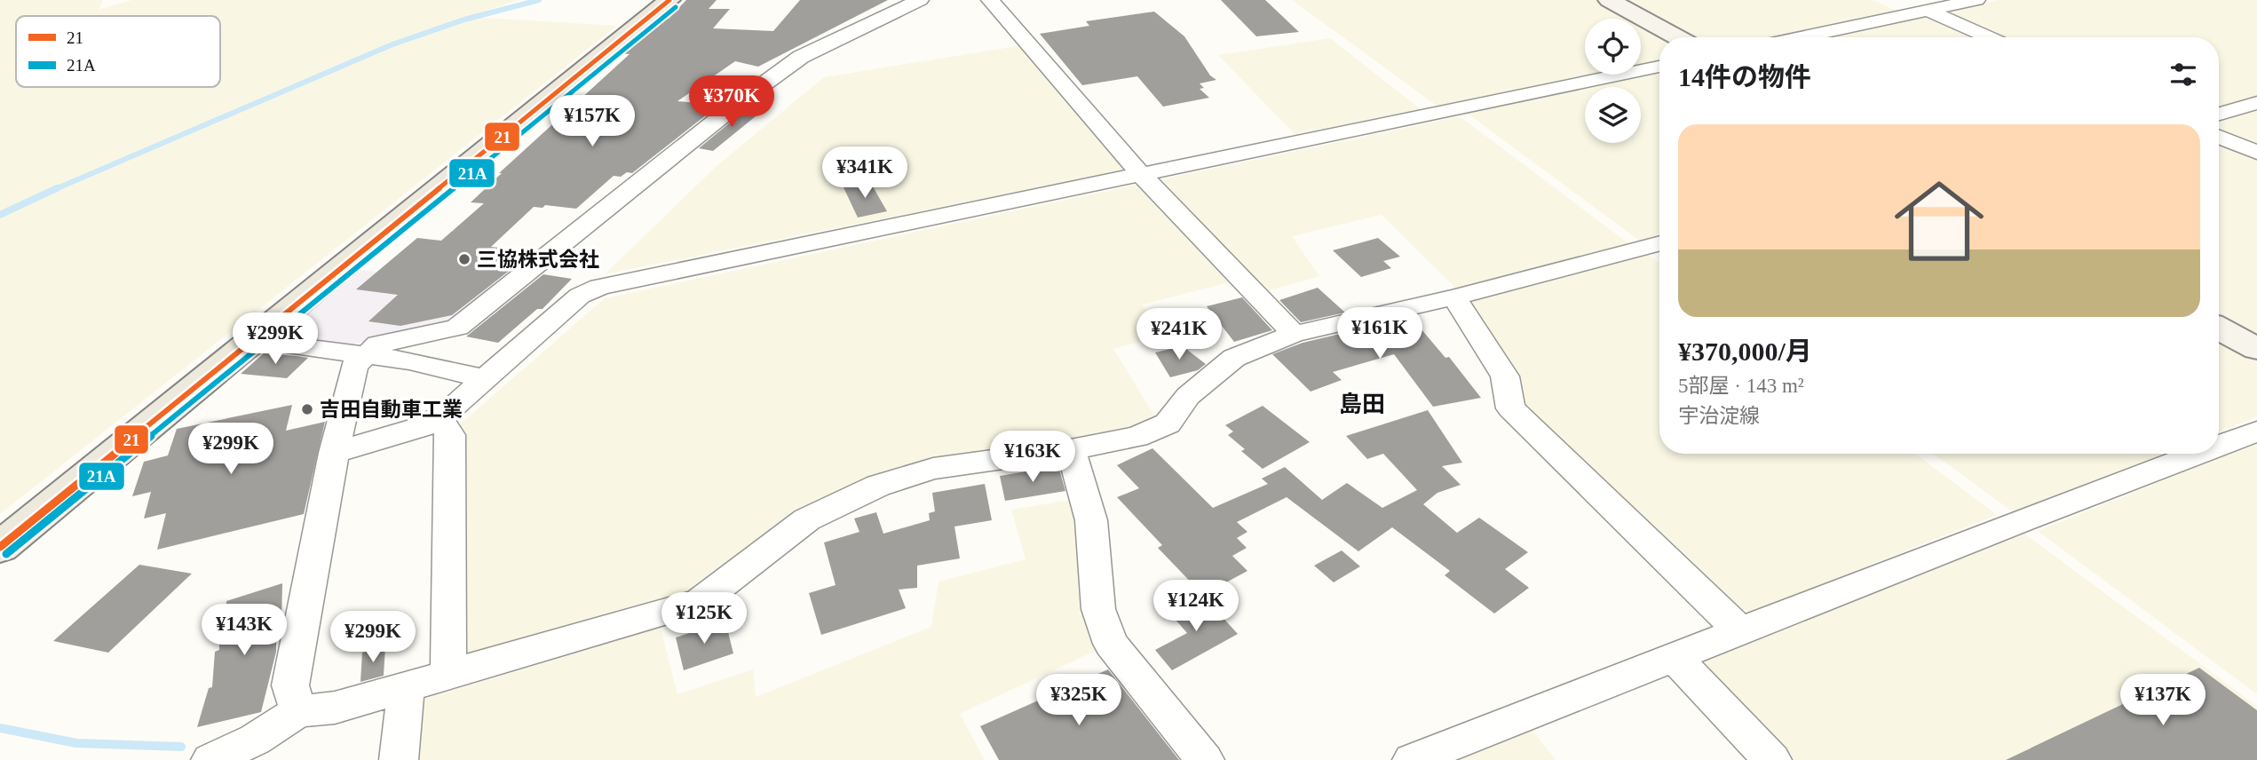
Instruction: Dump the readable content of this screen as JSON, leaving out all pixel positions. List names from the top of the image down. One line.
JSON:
{"districts":["島田"],"places":["三協株式会社","吉田自動車工業"],"lines":["transit line 21","transit line 21A"],"legend":["21","21A"],"page":{"heading":"14件の物件","price":["¥370K","¥157K","¥341K","¥161K","¥241K","¥299K","¥299K","¥163K","¥124K","¥125K","¥143K","¥299K","¥325K","¥137K"],"list":[{"name":"¥370,000/月","note":"5部屋 · 143 m² · 宇治淀線"}]}}
